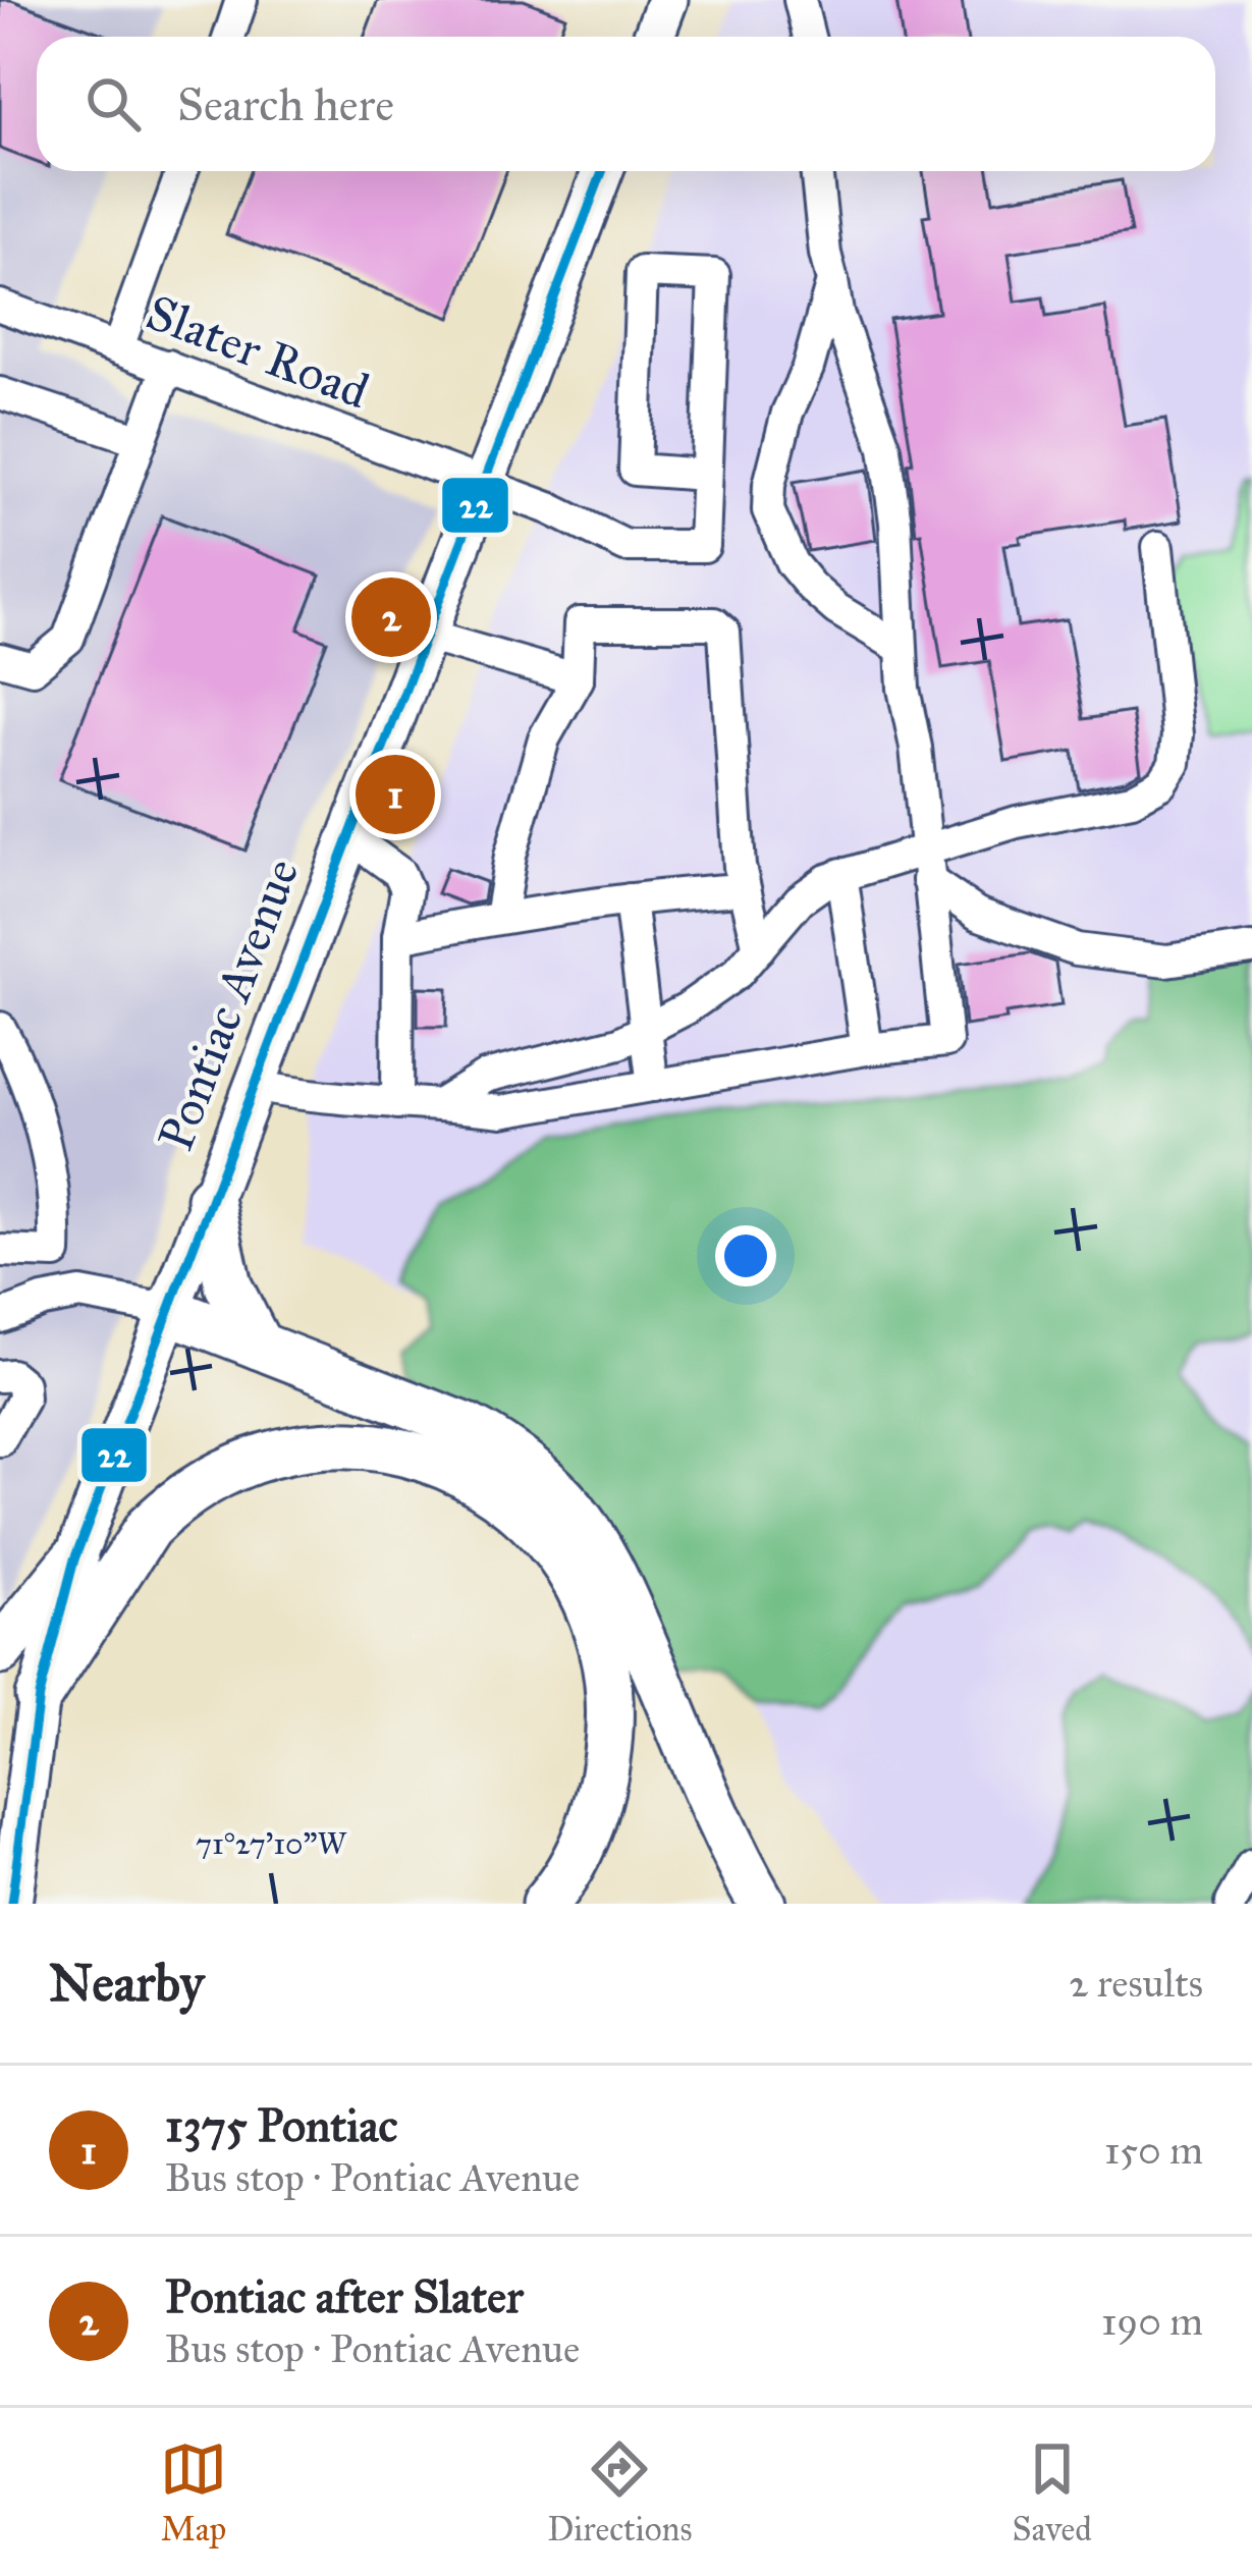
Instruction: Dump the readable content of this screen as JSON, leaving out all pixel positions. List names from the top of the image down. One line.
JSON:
{"streets":{"main road":["Pontiac Avenue"],"street":["Slater Road"]},"crossings":[["Slater Road","Pontiac Avenue"]],"lines":["transit line 22"],"page":{"search":"Search here","pins":["2","1"],"heading":["Nearby","2 results"],"list":[{"mark":"1","name":"1375 Pontiac","note":"Bus stop · Pontiac Avenue","value":"150 m"},{"mark":"2","name":"Pontiac after Slater","note":"Bus stop · Pontiac Avenue","value":"190 m"}],"nav":["Map","Directions","Saved"]},"coordinates":["71°27'10\"W"]}
